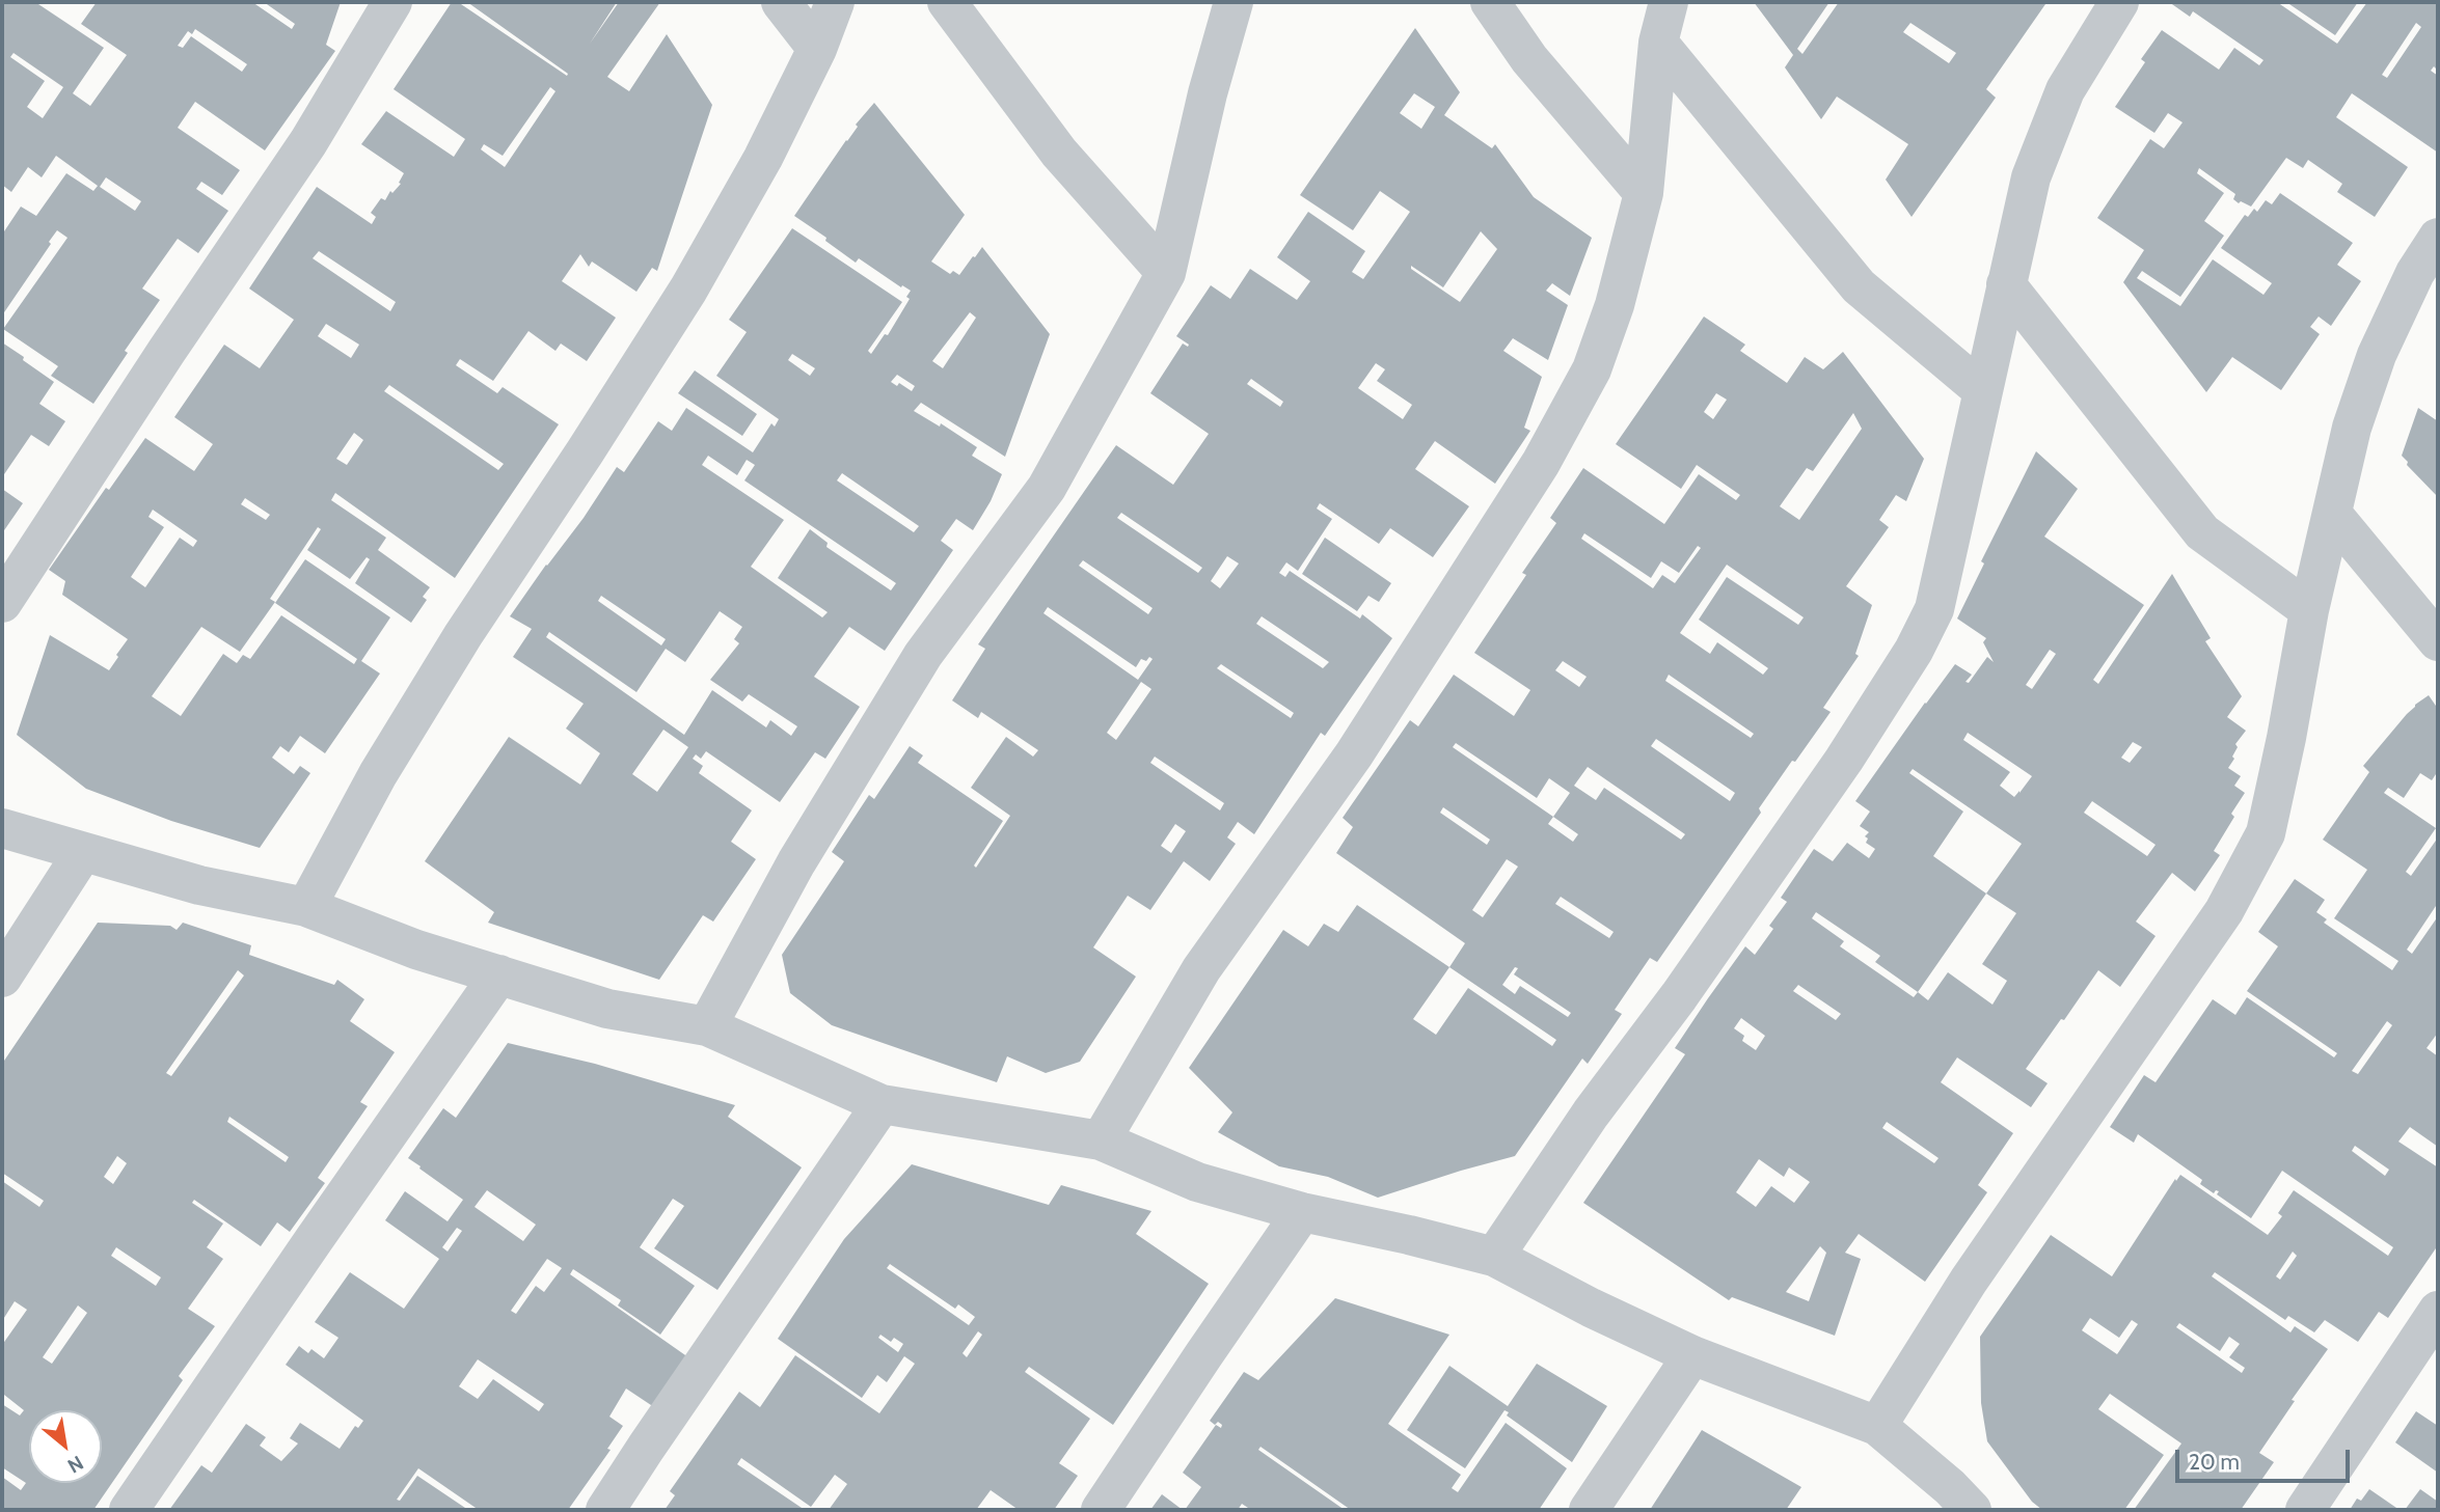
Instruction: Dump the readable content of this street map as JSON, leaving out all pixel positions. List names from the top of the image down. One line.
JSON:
{"scale_bar":"20 m","north":"bottom right"}
